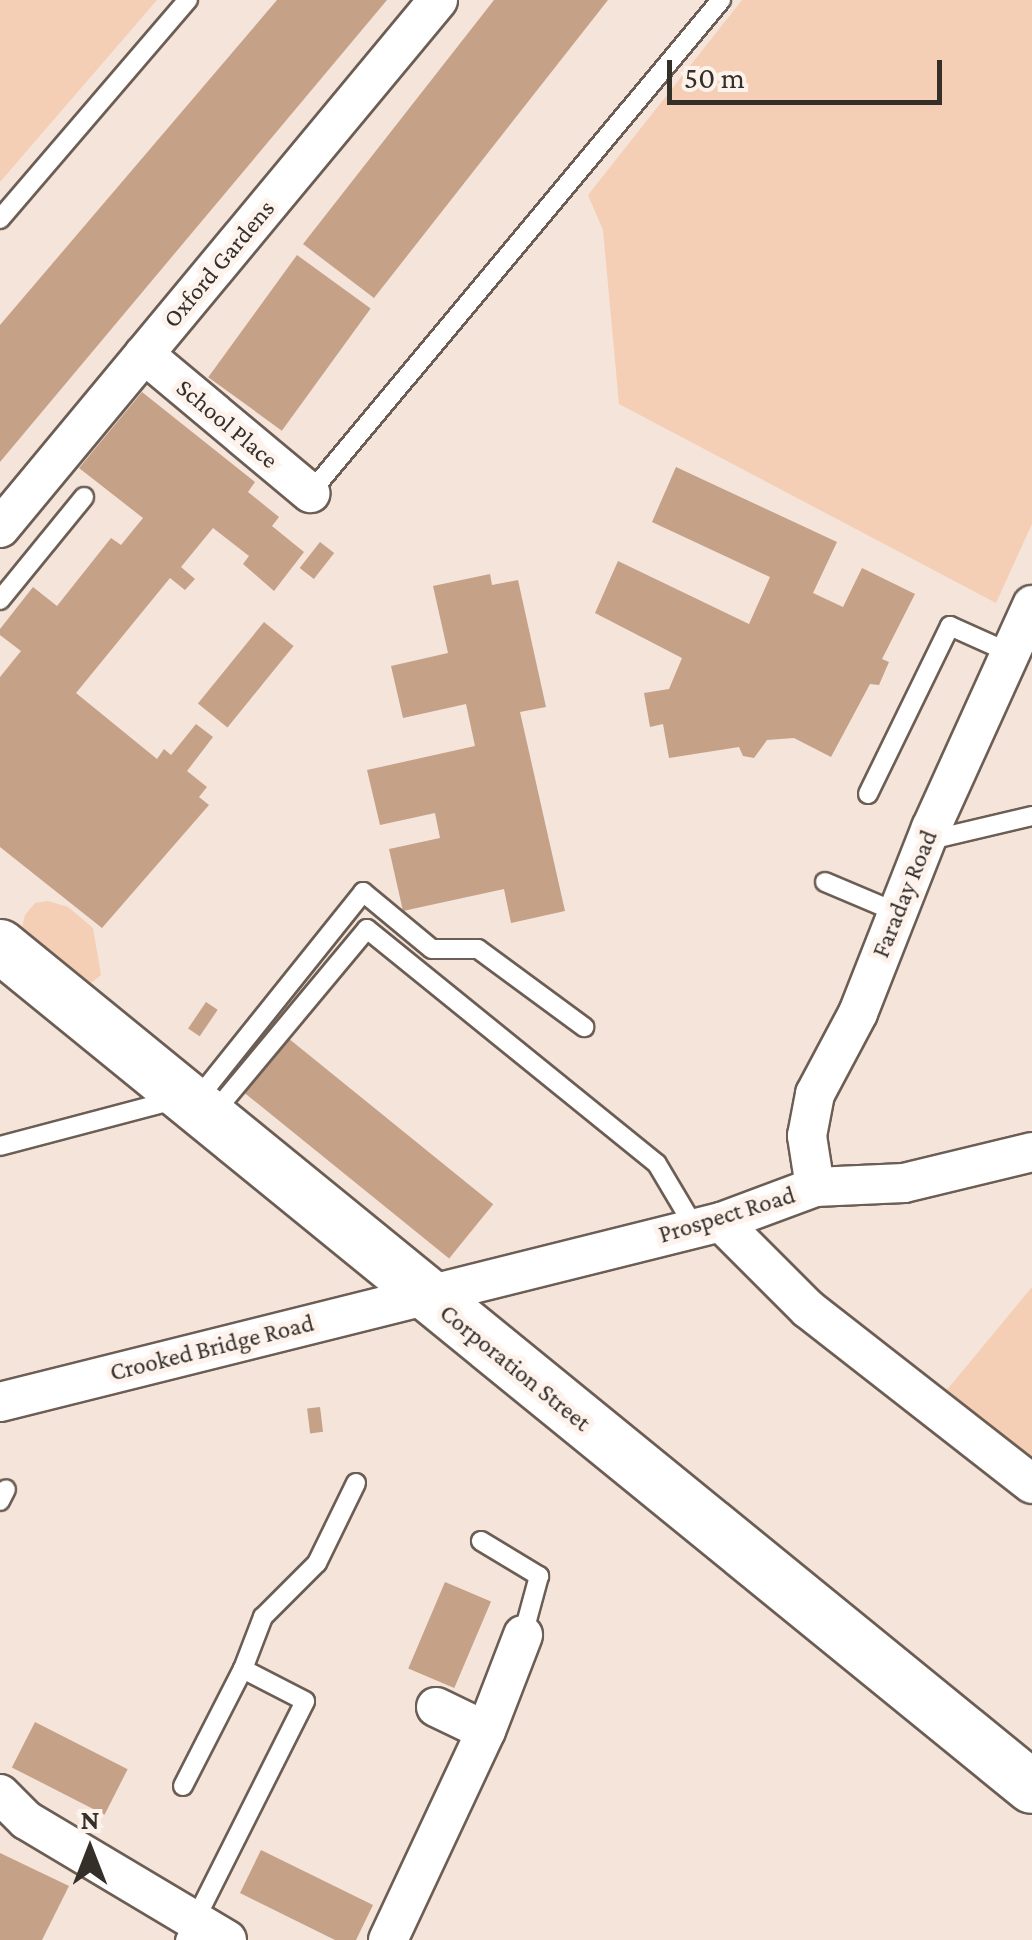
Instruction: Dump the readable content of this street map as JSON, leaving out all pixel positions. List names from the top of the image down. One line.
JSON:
{"streets":{"street":["Oxford Gardens","School Place","Faraday Road","Prospect Road","Crooked Bridge Road","Corporation Street"]},"crossings":[["Oxford Gardens","School Place"],["Faraday Road","Prospect Road"],["Prospect Road","Crooked Bridge Road"],["Prospect Road","Corporation Street"],["Crooked Bridge Road","Corporation Street"]],"scale_bar":"50 m","north":"top"}
